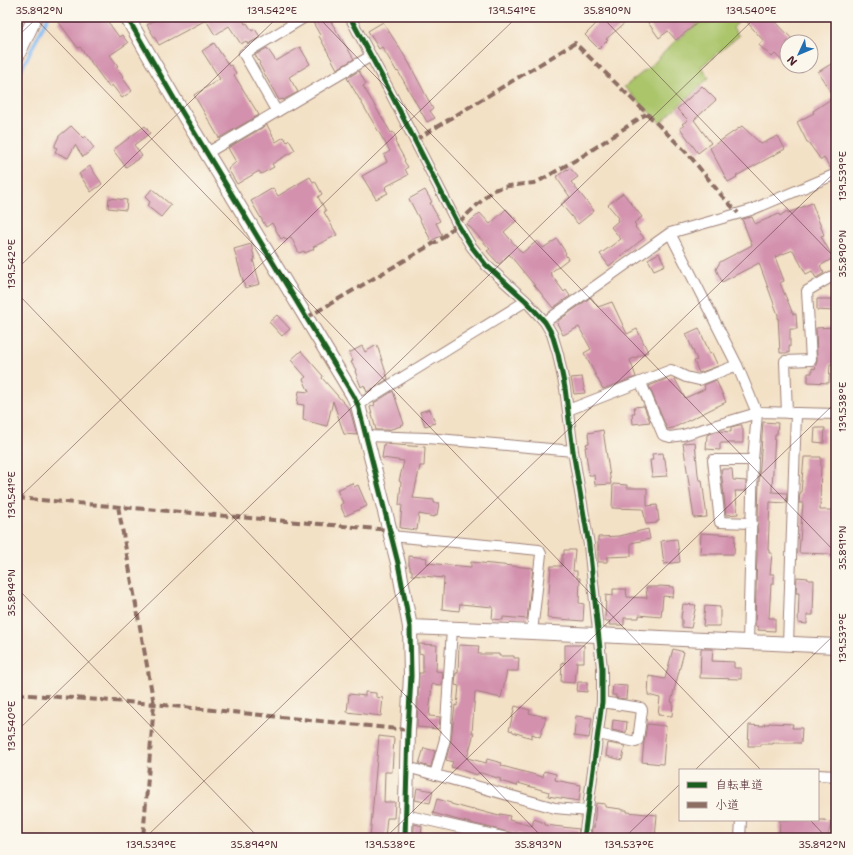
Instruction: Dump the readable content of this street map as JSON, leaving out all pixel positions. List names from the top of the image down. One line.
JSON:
{"legend":["自転車道","小道"],"north":"bottom left","coordinates":["35.892°N","139.542°E","139.541°E","35.890°N","139.540°E","139.539°E","139.538°E","35.891°N","35.894°N","139.537°E","35.893°N"]}
